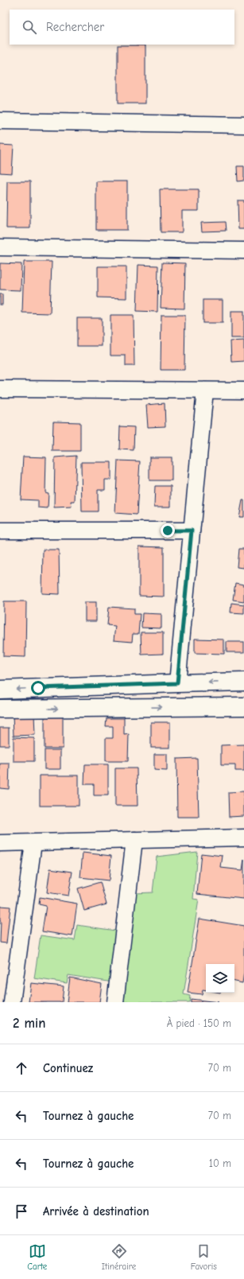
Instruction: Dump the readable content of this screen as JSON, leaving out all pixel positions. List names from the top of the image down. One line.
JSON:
{"page":{"search":"Rechercher","heading":["2 min","À pied · 150 m"],"list":[["Continuez","70 m"],["Tournez à gauche","70 m"],["Tournez à gauche","10 m"],"Arrivée à destination"],"nav":["Carte","Itinéraire","Favoris"]}}
